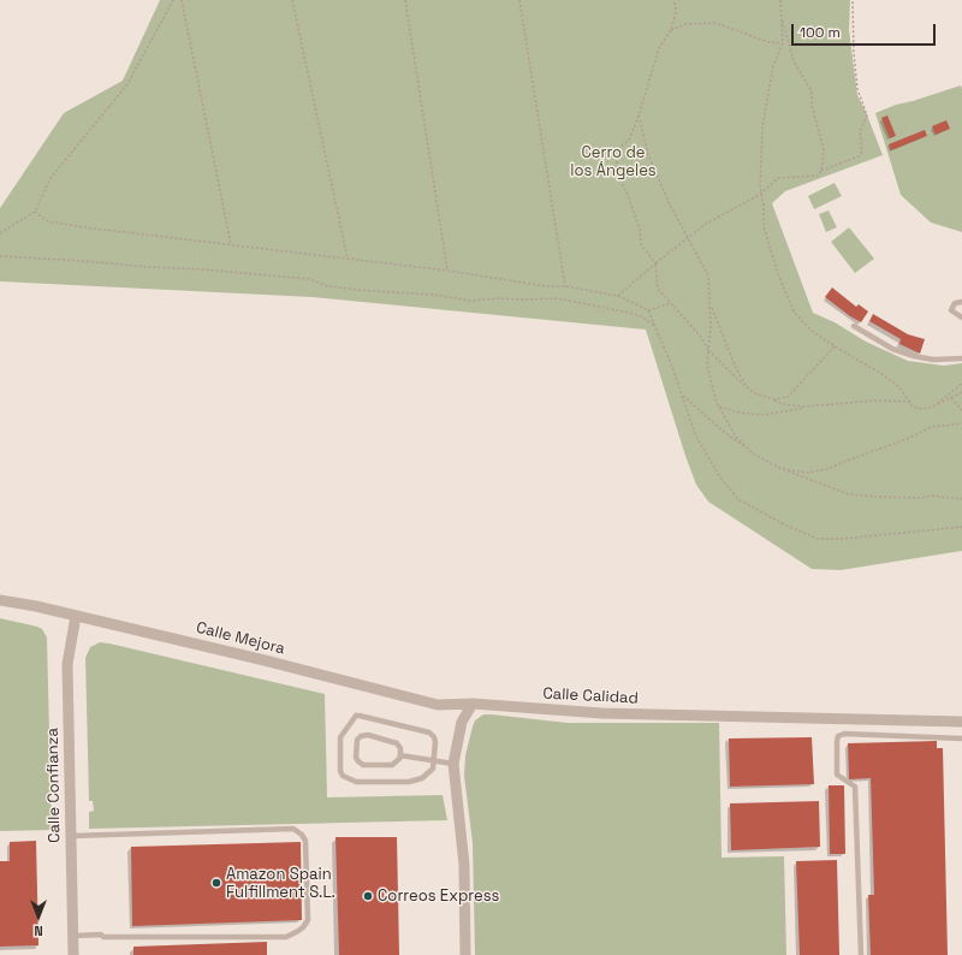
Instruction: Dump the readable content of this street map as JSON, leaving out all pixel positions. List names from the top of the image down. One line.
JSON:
{"streets":{"street":["Calle Mejora","Calle Calidad","Calle Confianza"]},"crossings":[["Calle Mejora","Calle Calidad"],["Calle Mejora","Calle Confianza"]],"parks":["Cerro de los Ángeles"],"places":["Amazon Spain Fulfillment S.L.","Correos Express"],"scale_bar":"100 m","north":"bottom"}
